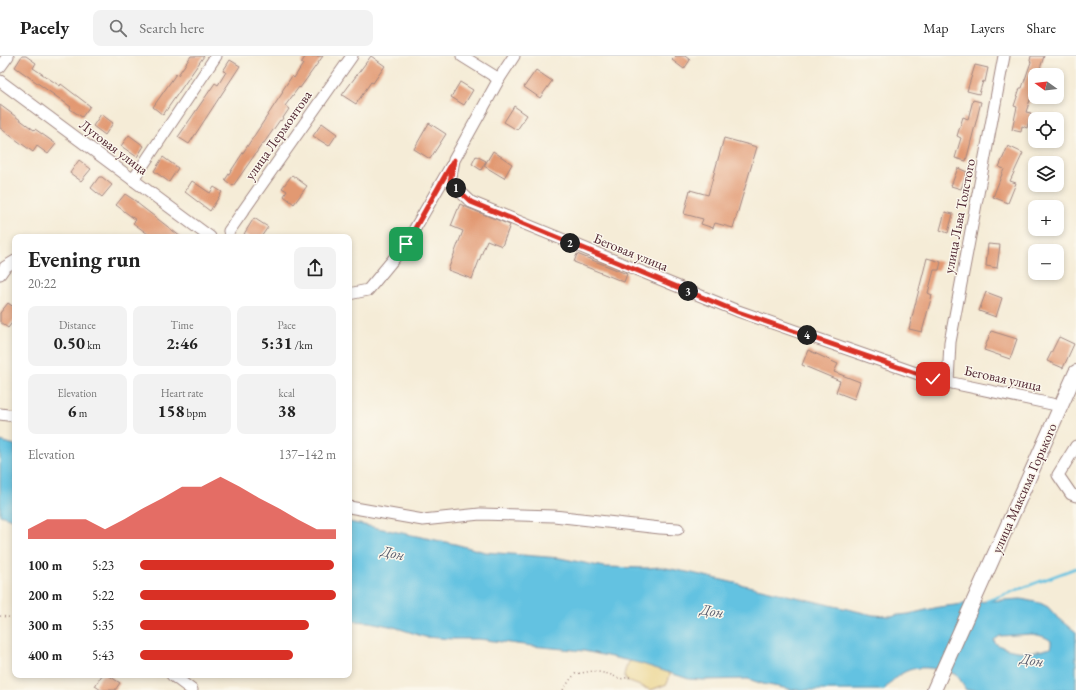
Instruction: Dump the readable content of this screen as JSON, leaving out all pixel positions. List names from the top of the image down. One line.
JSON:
{"streets":{"main road":["улица Максима Горького"],"street":["улица Лермонтова","Луговая улица","улица Льва Толстого","Беговая улица"]},"crossings":[["улица Льва Толстого","Беговая улица"],["Беговая улица","улица Максима Горького"]],"water":["Дон"],"north":"left","page":{"header":"Pacely","search":"Search here","nav":["Map","Layers","Share"],"map_buttons":["+","−"],"pins":["1","2","3","4"],"heading":["Evening run","20:22"],"stats":[["Distance","0.50 km"],["Time","2:46"],["Pace","5:31 /km"],["Elevation","6 m"],["Heart rate","158 bpm"],["kcal","38"]],"chart":["Elevation","137–142 m"],"list":[{"name":"100 m","note":"5:23"},{"name":"200 m","note":"5:22"},{"name":"300 m","note":"5:35"},{"name":"400 m","note":"5:43"}]}}
